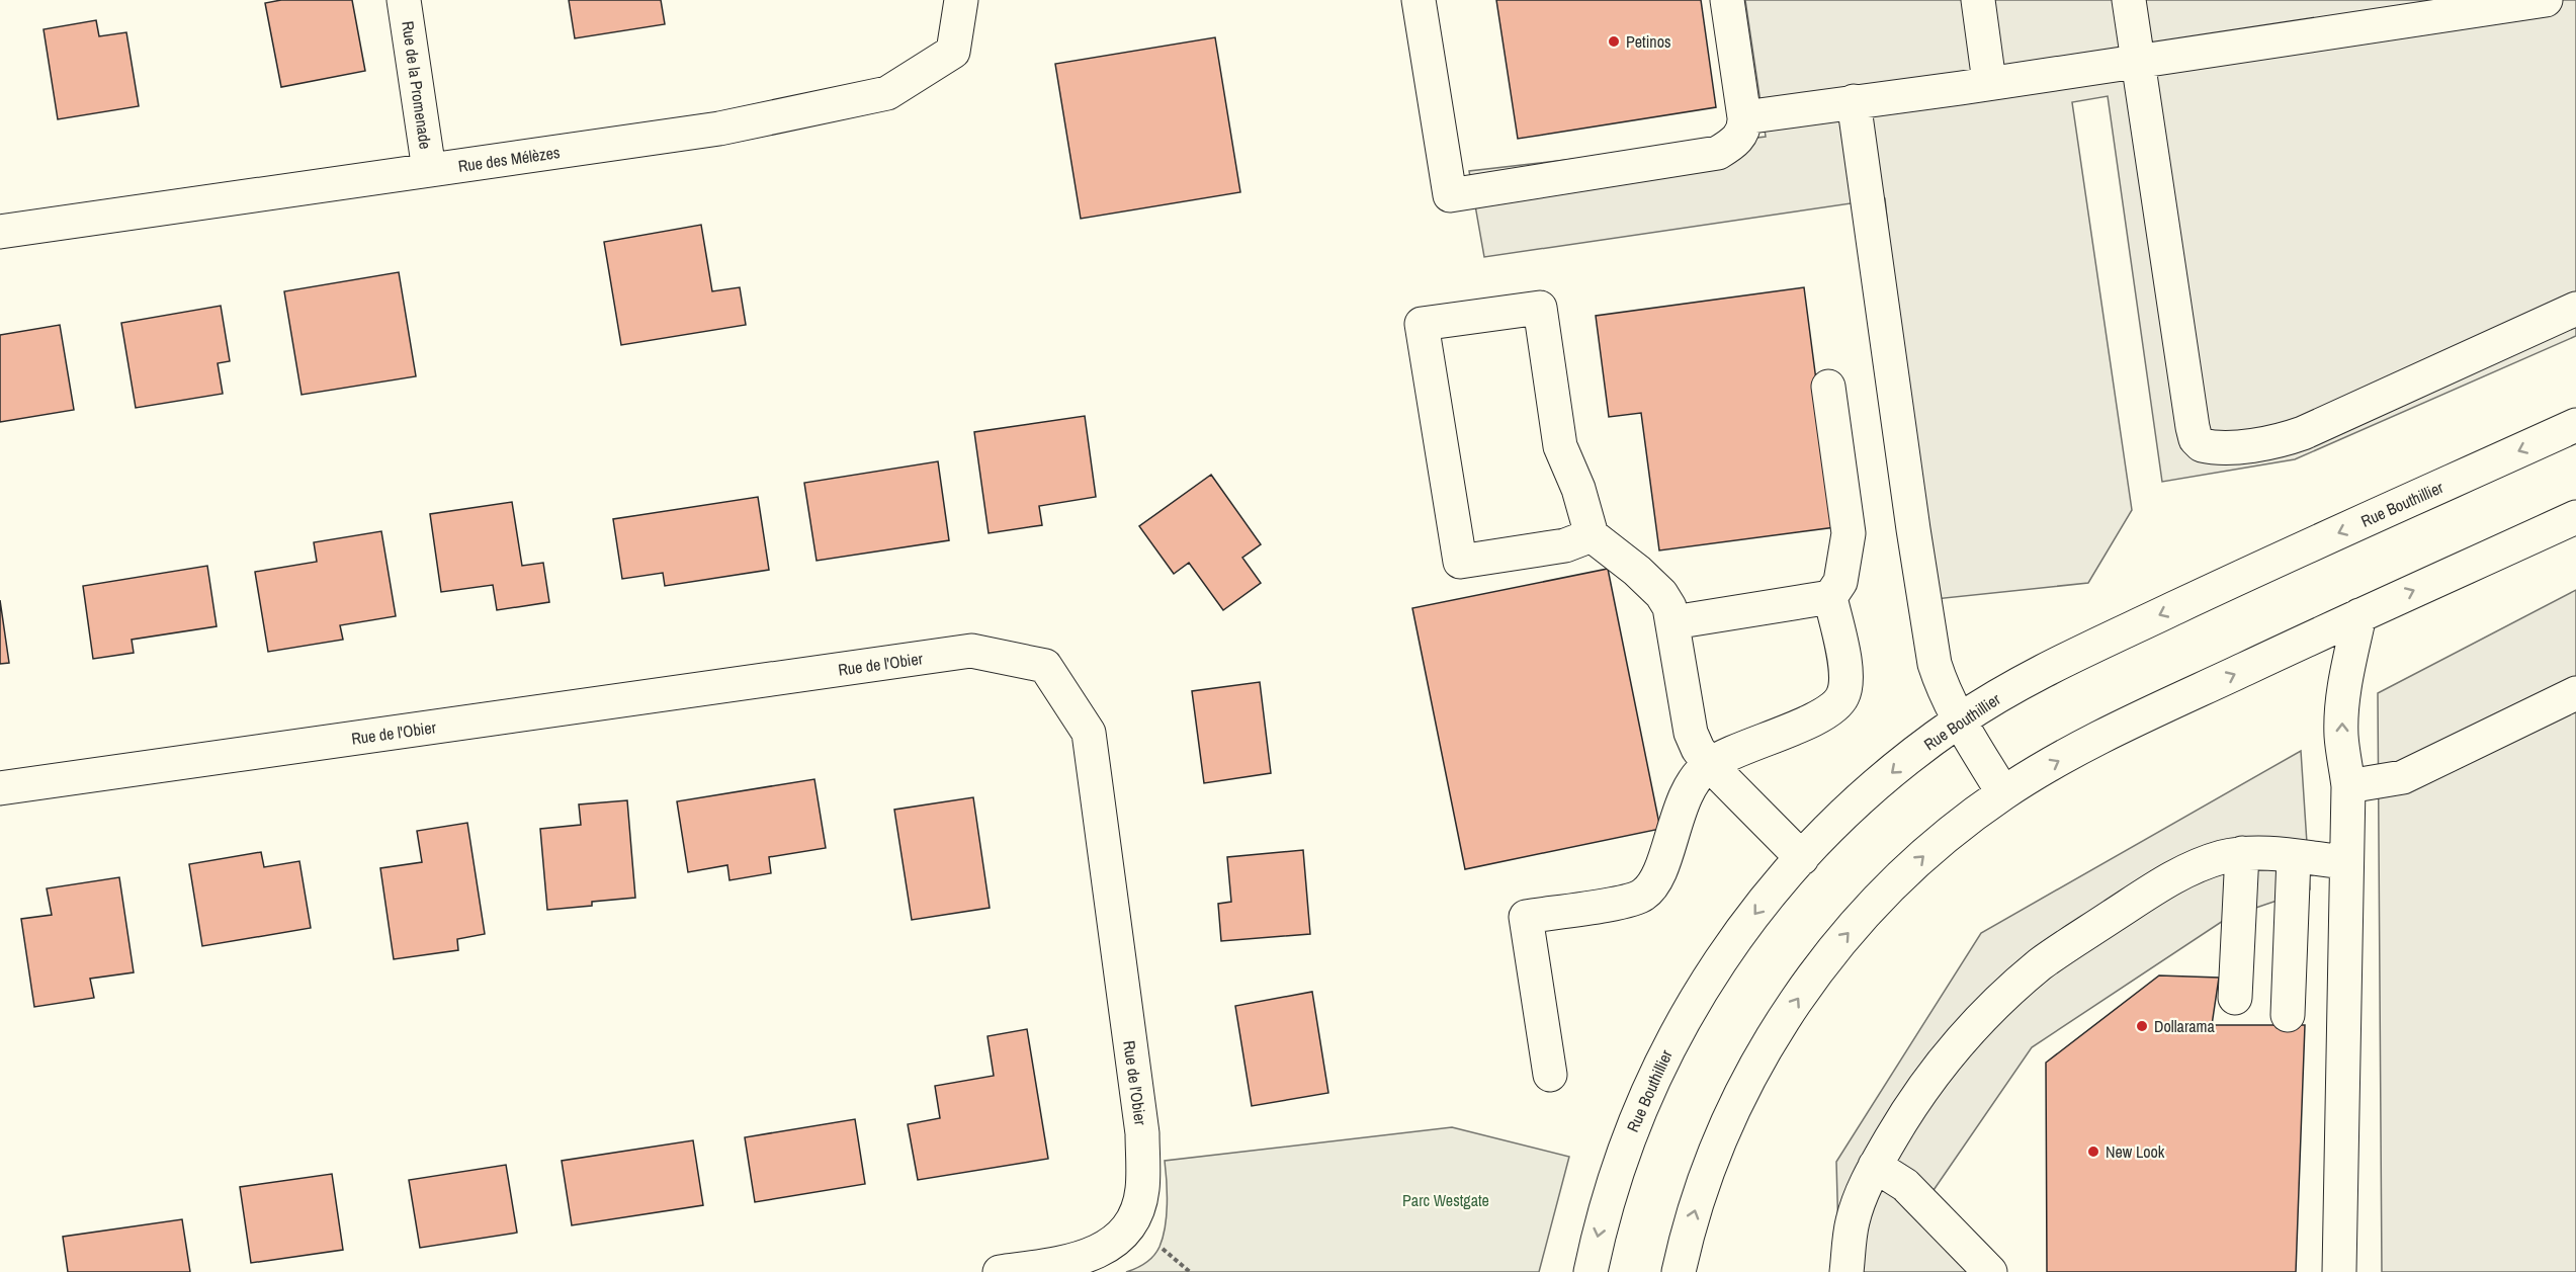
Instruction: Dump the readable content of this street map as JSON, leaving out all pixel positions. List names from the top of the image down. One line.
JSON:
{"streets":{"street":["Rue de la Promenade","Rue des Mélèzes","Rue Bouthillier","Rue de l'Obier"]},"crossings":[["Rue de la Promenade","Rue des Mélèzes"]],"parks":["Parc Westgate"],"places":["Petinos","Dollarama","New Look"]}
